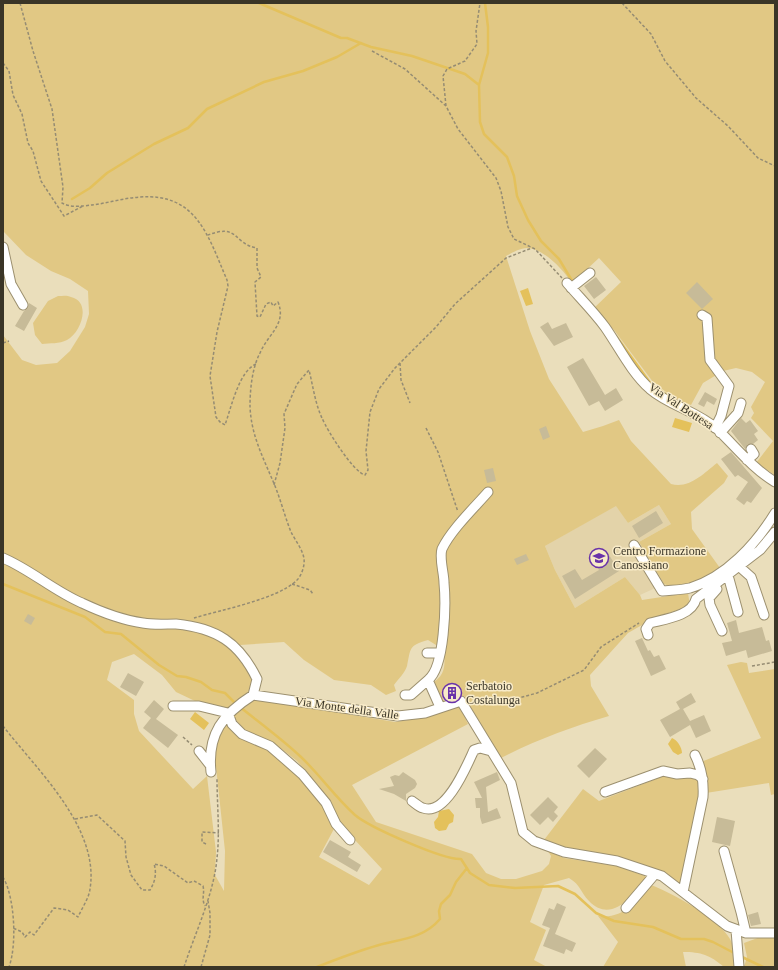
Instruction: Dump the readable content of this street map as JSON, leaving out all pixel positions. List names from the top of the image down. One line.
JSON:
{"streets":{"street":["Via Val Bottesa","Via Monte della Valle"]},"places":{"school or university":["Centro Formazione Canossiano"],"building":["Serbatoio Costalunga"]}}
